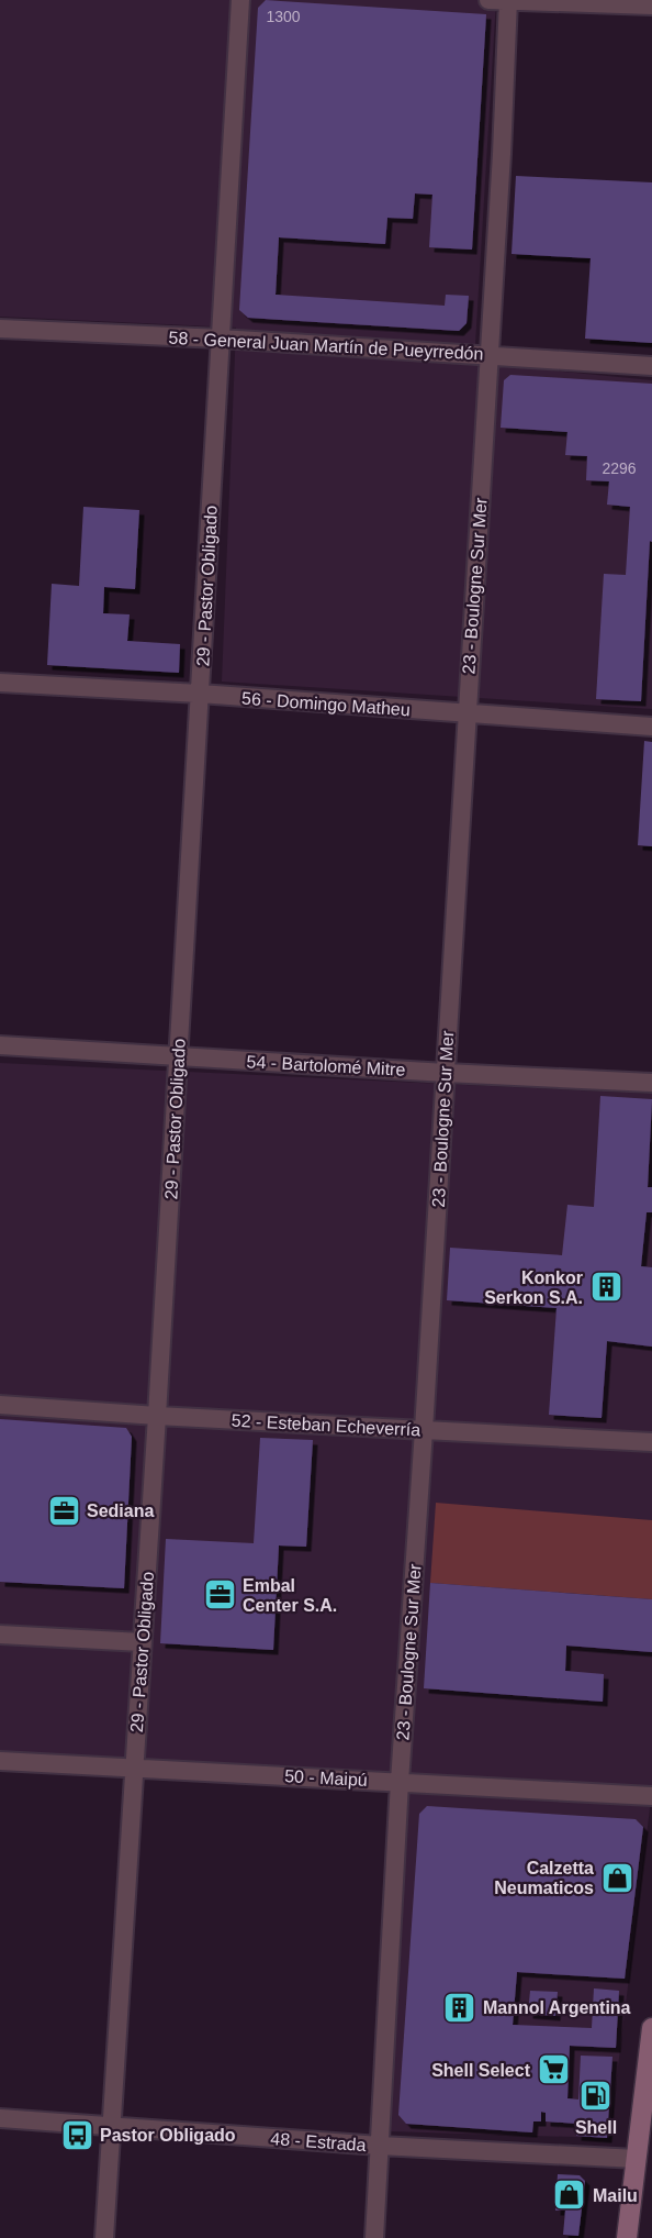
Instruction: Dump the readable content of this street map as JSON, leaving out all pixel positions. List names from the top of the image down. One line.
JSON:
{"streets":{"street":["58 - General Juan Martín de Pueyrredón","29 - Pastor Obligado","23 - Boulogne Sur Mer","56 - Domingo Matheu","54 - Bartolomé Mitre","52 - Esteban Echeverría","50 - Maipú","48 - Estrada"]},"crossings":[["58 - General Juan Martín de Pueyrredón","29 - Pastor Obligado"],["58 - General Juan Martín de Pueyrredón","23 - Boulogne Sur Mer"],["29 - Pastor Obligado","56 - Domingo Matheu"],["29 - Pastor Obligado","54 - Bartolomé Mitre"],["29 - Pastor Obligado","52 - Esteban Echeverría"],["29 - Pastor Obligado","50 - Maipú"],["29 - Pastor Obligado","48 - Estrada"],["23 - Boulogne Sur Mer","56 - Domingo Matheu"],["23 - Boulogne Sur Mer","54 - Bartolomé Mitre"],["23 - Boulogne Sur Mer","52 - Esteban Echeverría"],["23 - Boulogne Sur Mer","50 - Maipú"],["23 - Boulogne Sur Mer","48 - Estrada"]],"places":{"building":["Konkor Serkon S.A.","Mannol Argentina"],"office":["Sediana","Embal Center S.A."],"shop":["Calzetta Neumaticos","Mailu"],"supermarket":["Shell Select"],"fuel station":["Shell"],"bus stop":["Pastor Obligado"]},"house_numbers":["1300","2296"]}
